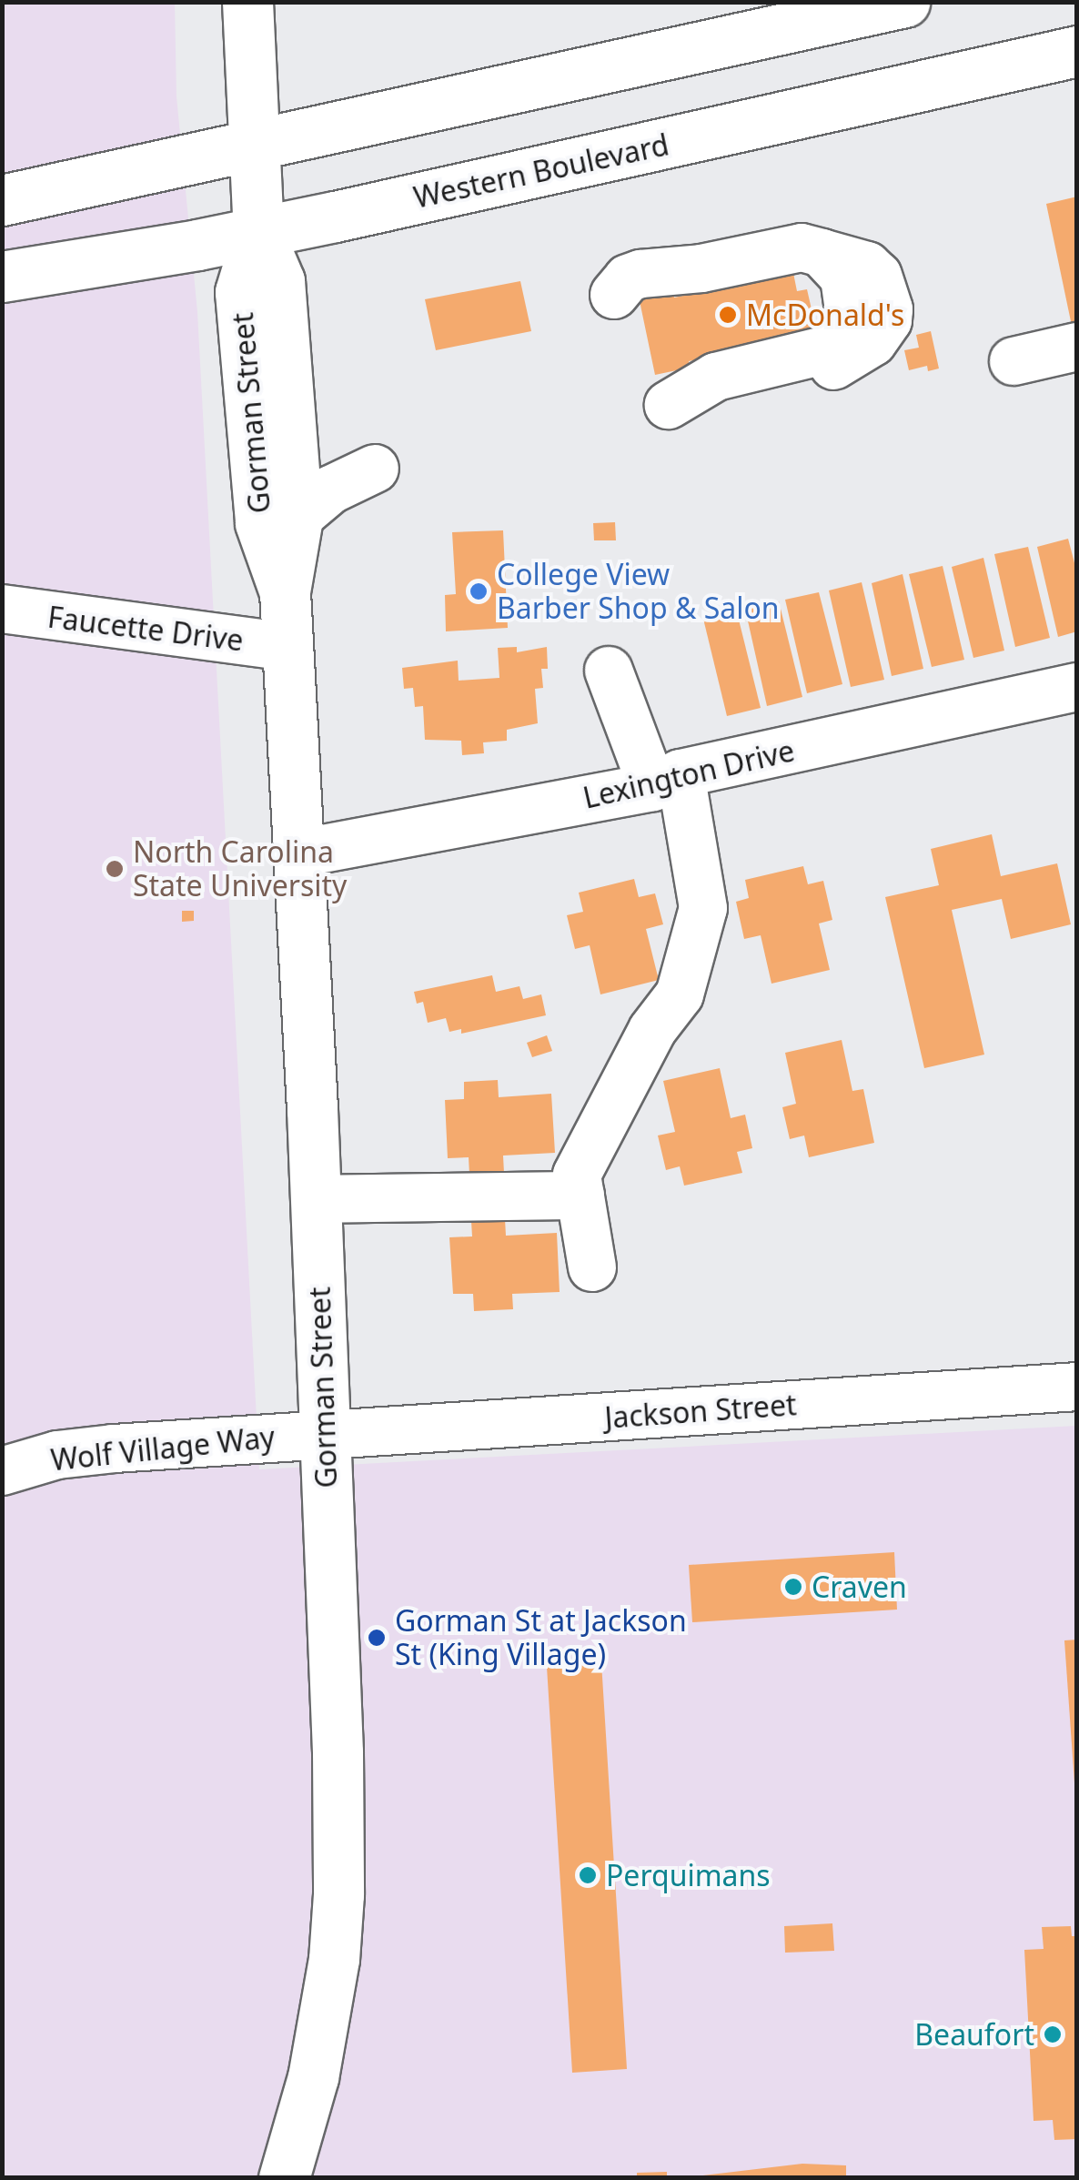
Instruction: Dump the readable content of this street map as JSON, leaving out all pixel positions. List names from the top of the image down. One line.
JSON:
{"streets":{"main road":["Western Boulevard","Gorman Street"],"street":["Faucette Drive","Lexington Drive","Jackson Street","Wolf Village Way"]},"crossings":[["Western Boulevard","Gorman Street"],["Gorman Street","Faucette Drive"],["Gorman Street","Lexington Drive"],["Gorman Street","Jackson Street"],["Gorman Street","Wolf Village Way"],["Jackson Street","Wolf Village Way"]],"places":["McDonald's","College View Barber Shop & Salon","North Carolina State University","Craven","Gorman St at Jackson St (King Village)","Perquimans","Beaufort"]}
